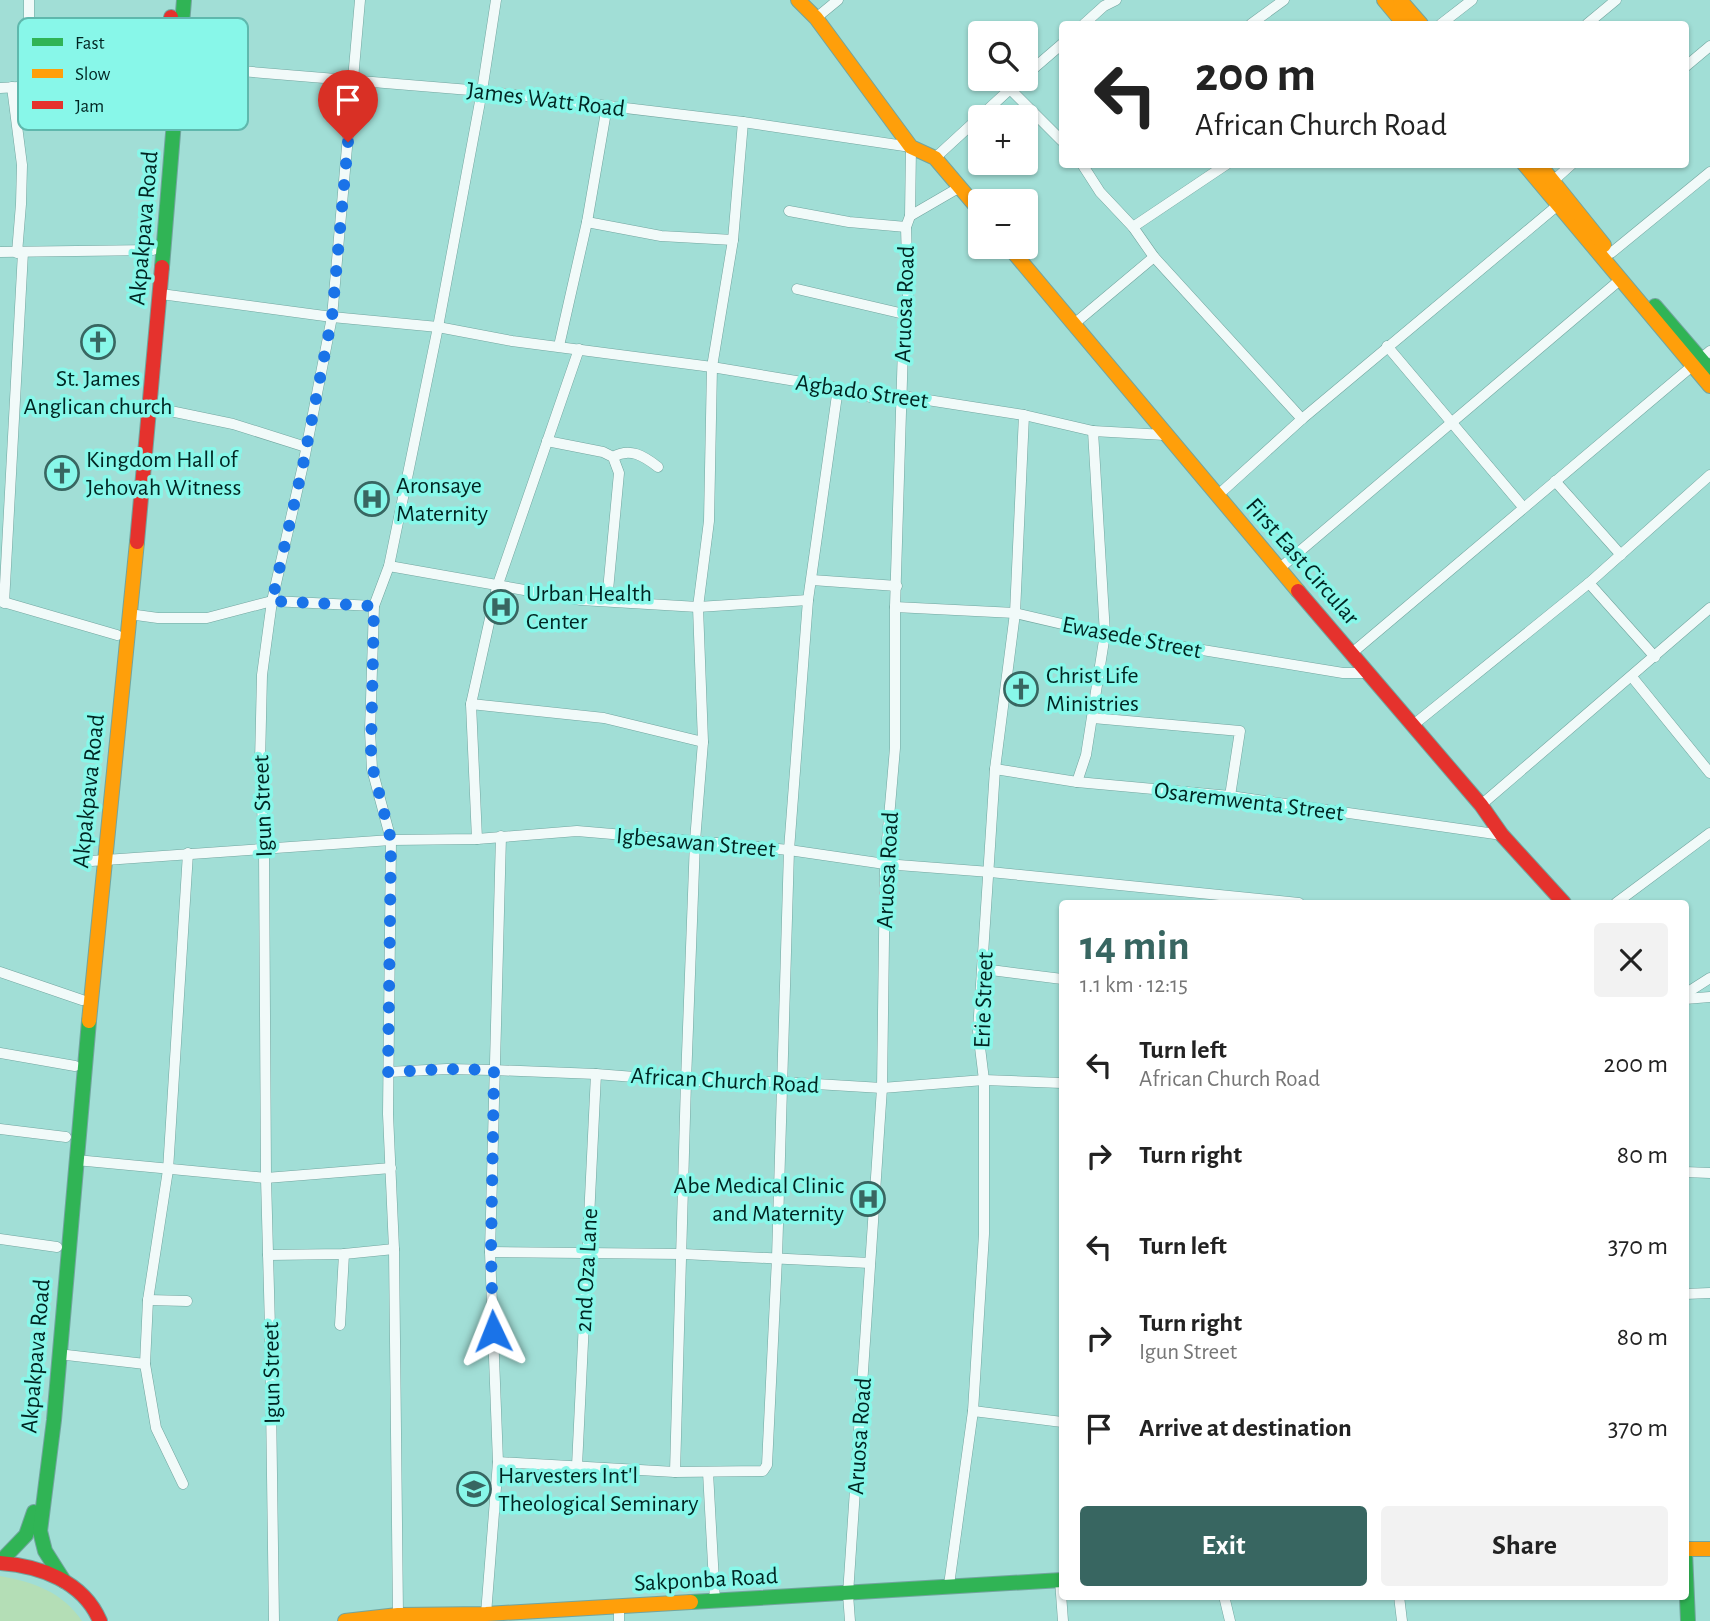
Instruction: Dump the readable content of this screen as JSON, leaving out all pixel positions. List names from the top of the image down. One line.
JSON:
{"streets":{"main road":["Akpakpava Road","First East Circular","Sakponba Road"],"street":["James Watt Road","Aruosa Road","Agbado Street","Ewasede Street","Osaremwenta Street","Igun Street","Igbesawan Street","Erie Street","African Church Road","2nd Oza Lane"]},"crossings":[["James Watt Road","Aruosa Road"],["James Watt Road","Igun Street"],["Akpakpava Road","Agbado Street"],["Akpakpava Road","Igbesawan Street"],["Aruosa Road","Agbado Street"],["Aruosa Road","Ewasede Street"],["Aruosa Road","Igbesawan Street"],["Aruosa Road","African Church Road"],["Aruosa Road","Sakponba Road"],["Agbado Street","First East Circular"],["Agbado Street","Igun Street"],["Agbado Street","Erie Street"],["First East Circular","Ewasede Street"],["First East Circular","Osaremwenta Street"],["Ewasede Street","Erie Street"],["Osaremwenta Street","Erie Street"],["Igun Street","Igbesawan Street"],["Igbesawan Street","Erie Street"],["Erie Street","African Church Road"],["Erie Street","Sakponba Road"],["African Church Road","2nd Oza Lane"]],"places":{"church":["St. James Anglican church","Kingdom Hall of Jehovah Witness","Christ Life Ministries"],"hospital":["Aronsaye Maternity","Urban Health Center","Abe Medical Clinic and Maternity"],"school or university":["Harvesters Int'l Theological Seminary"]},"legend":["Fast","Slow","Jam"],"page":{"map_buttons":["+","−"],"turn":["200 m","African Church Road"],"heading":["14 min","1.1 km · 12:15"],"list":[{"name":"Turn left","note":"African Church Road","value":"200 m"},{"name":"Turn right","value":"80 m"},{"name":"Turn left","value":"370 m"},{"name":"Turn right","note":"Igun Street","value":"80 m"},{"name":"Arrive at destination","value":"370 m"}],"buttons":["Exit","Share"]}}
